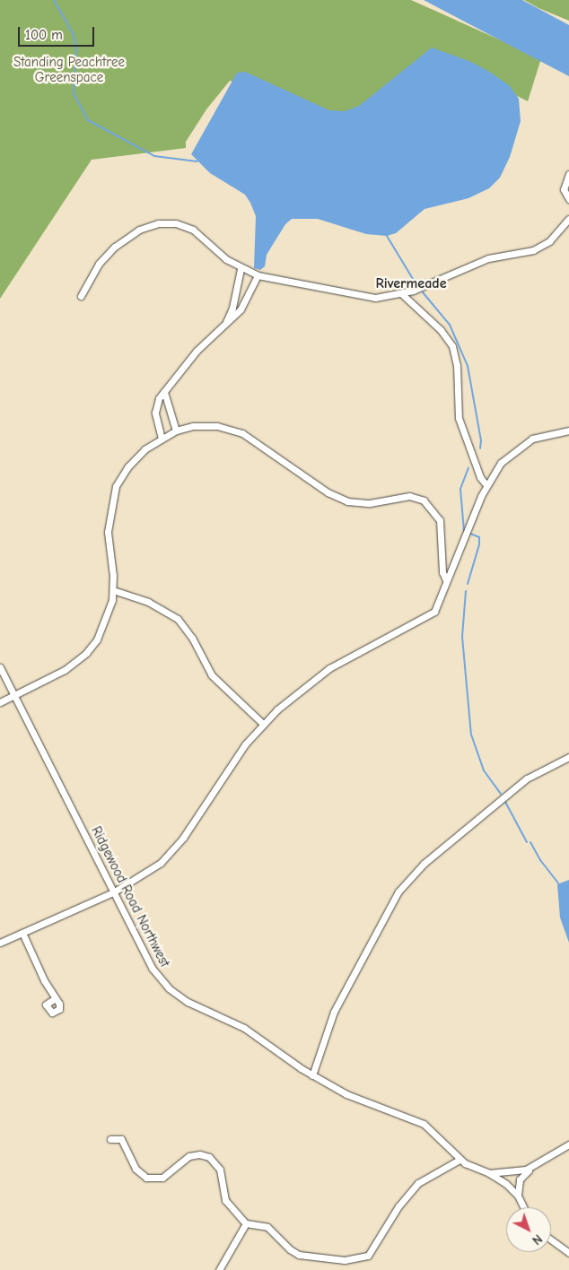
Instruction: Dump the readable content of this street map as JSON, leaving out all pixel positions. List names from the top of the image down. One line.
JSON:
{"streets":{"street":["Ridgewood Road Northwest"]},"districts":["Rivermeade"],"parks":["Standing Peachtree Greenspace"],"scale_bar":"100 m","north":"bottom right"}
